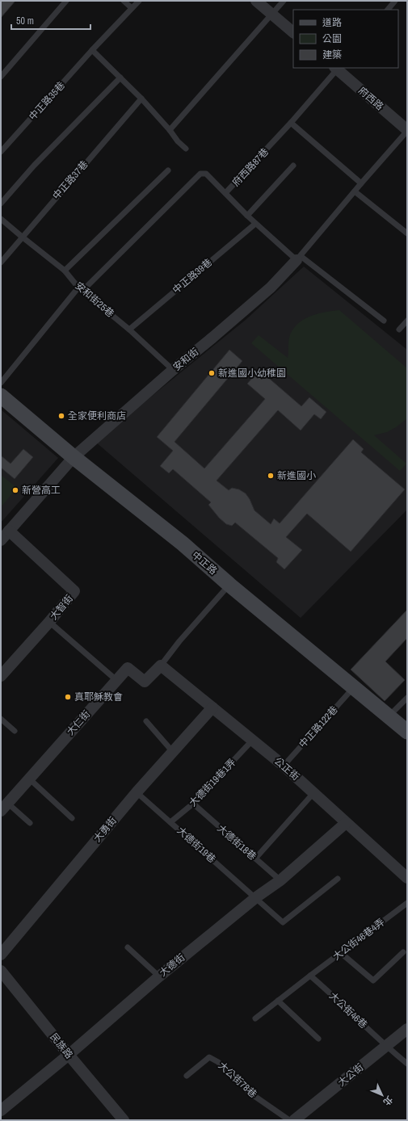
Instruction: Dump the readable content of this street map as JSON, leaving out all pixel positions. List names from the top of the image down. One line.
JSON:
{"streets":{"street":["府西路","安和街","中正路","大智街","大仁街","公正街","大勇街","大德街","民族路","大公街"],"lane":["中正路35巷","府西路87巷","中正路37巷","中正路39巷","安和街25巷","中正路122巷","大德街19巷1弄","大德街18巷","大德街19巷","大公街46巷4弄","大公街46巷","大公街78巷"]},"crossings":[["府西路","府西路87巷"],["府西路87巷","中正路39巷"],["府西路87巷","安和街"],["中正路37巷","安和街25巷"],["中正路39巷","安和街25巷"],["安和街25巷","安和街"],["安和街","中正路"],["安和街","大智街"],["中正路","中正路122巷"],["大仁街","公正街"],["中正路122巷","公正街"],["公正街","大德街19巷1弄"],["公正街","大勇街"],["公正街","大德街"],["大德街19巷1弄","大德街18巷"],["大德街19巷1弄","大德街19巷"],["大勇街","大德街19巷"],["大德街18巷","大德街"],["大德街19巷","大德街"],["大公街46巷4弄","大公街46巷"],["大德街","民族路"],["大公街46巷","大公街"]],"places":["新進國小幼稚園","全家便利商店","新進國小","新營高工","真耶穌教會"],"legend":["道路","公園","建築"],"scale_bar":"50 m","north":"bottom right"}
